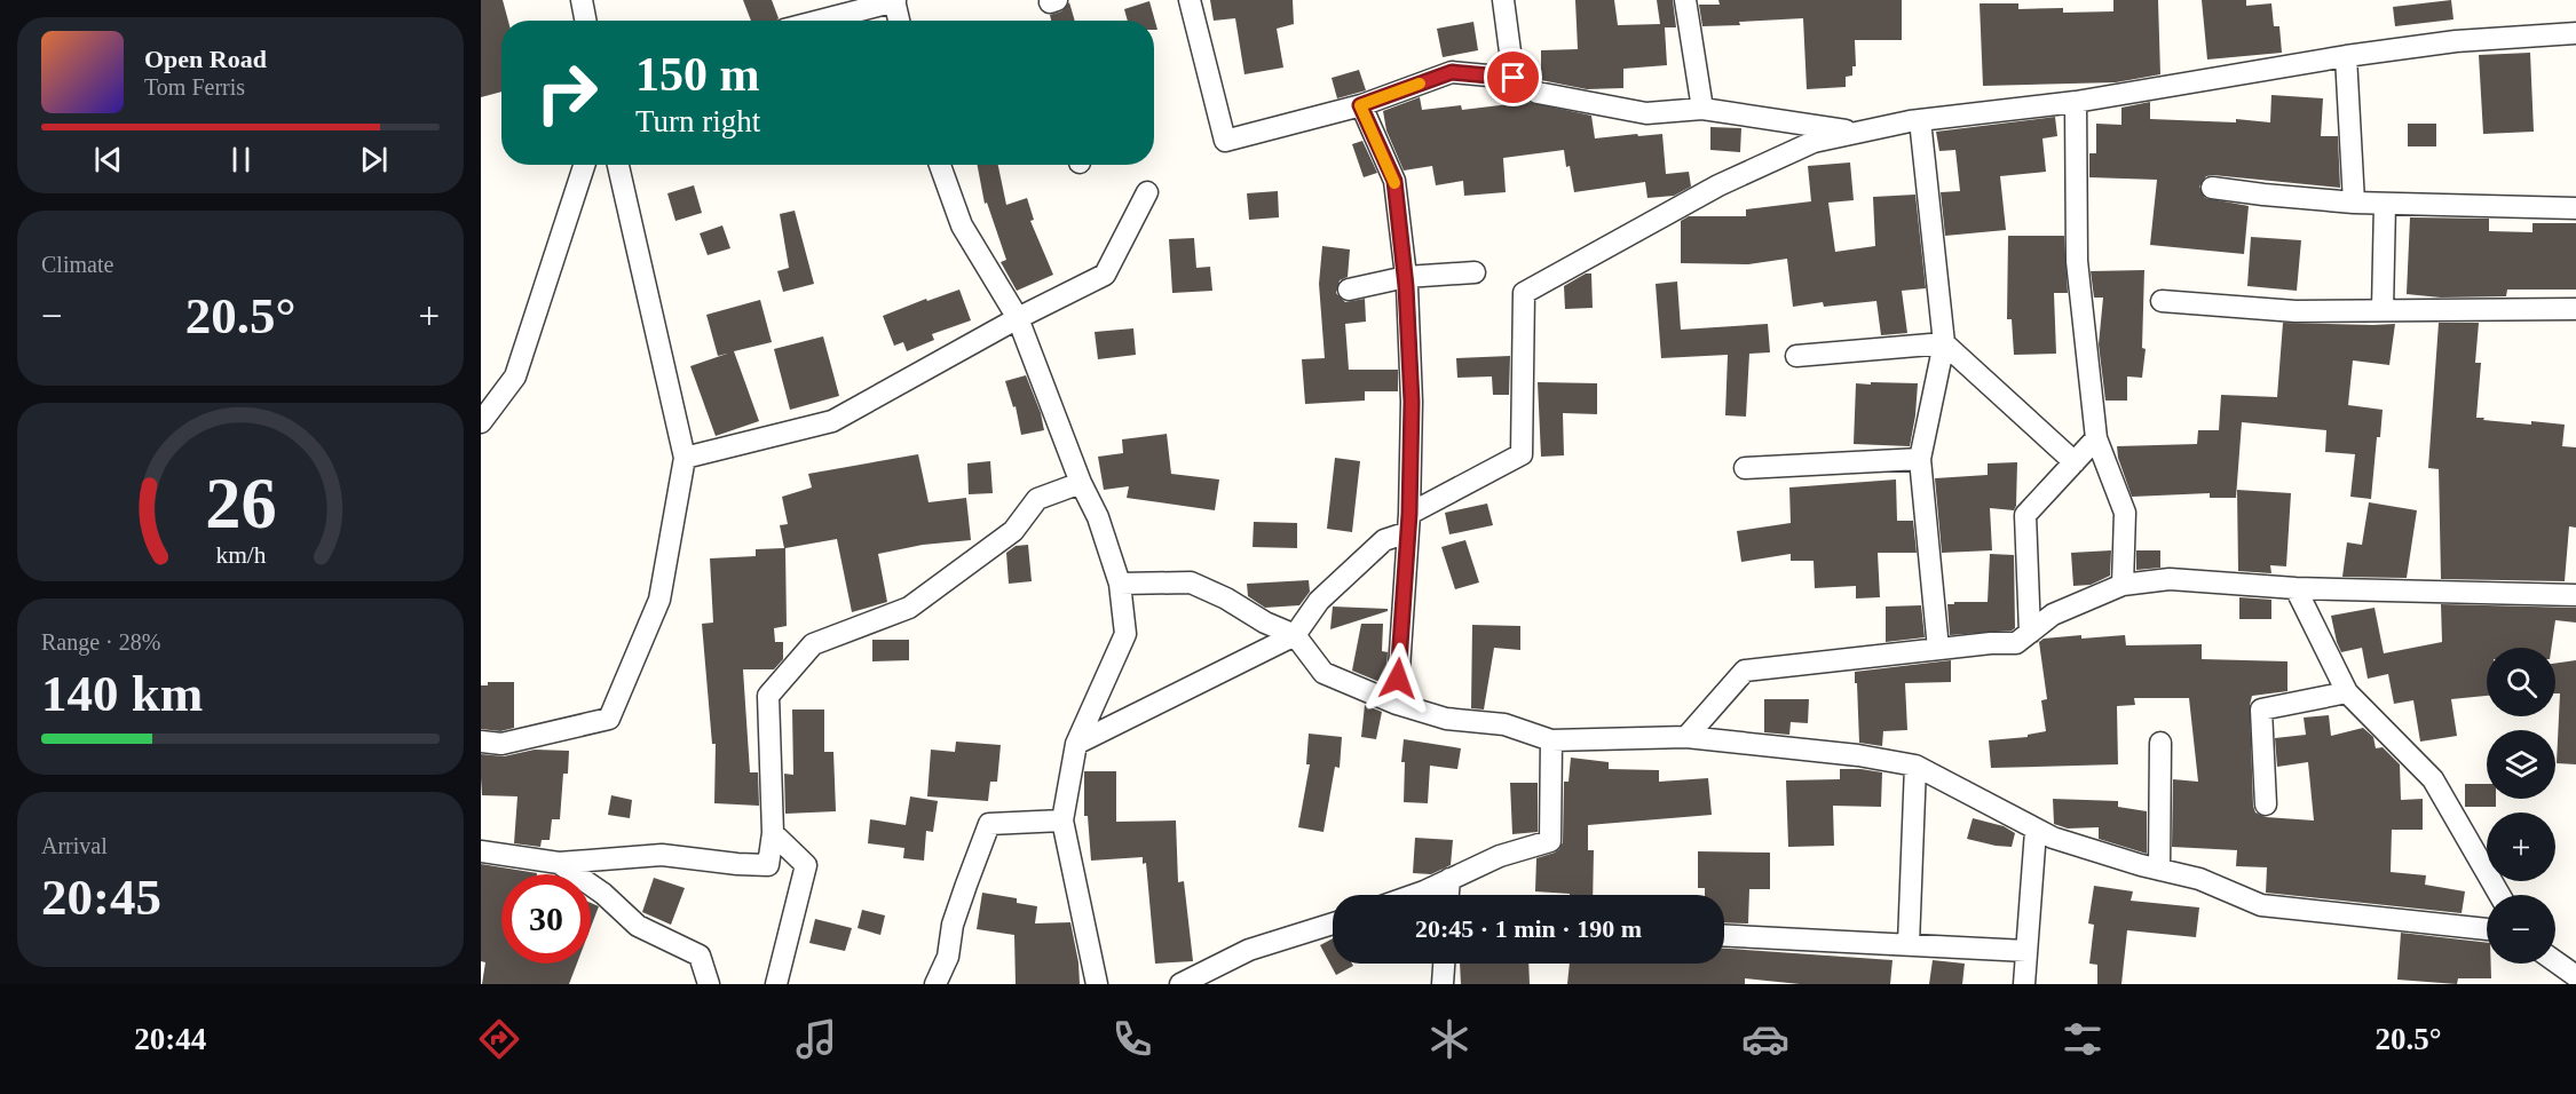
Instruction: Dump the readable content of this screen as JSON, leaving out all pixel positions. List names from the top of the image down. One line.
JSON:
{"page":{"turn":["150 m","Turn right"],"song":["Open Road","Tom Ferris"],"tile":["Climate",["Range · 28%","140 km"],["Arrival","20:45"]],"heat":["−","20.5°","+"],"map_buttons":["+","−"],"limit":"30","trip":"20:45 · 1 min · 190 m","tabs":["20:44","20.5°"],"gauge":["26","km/h"]}}
